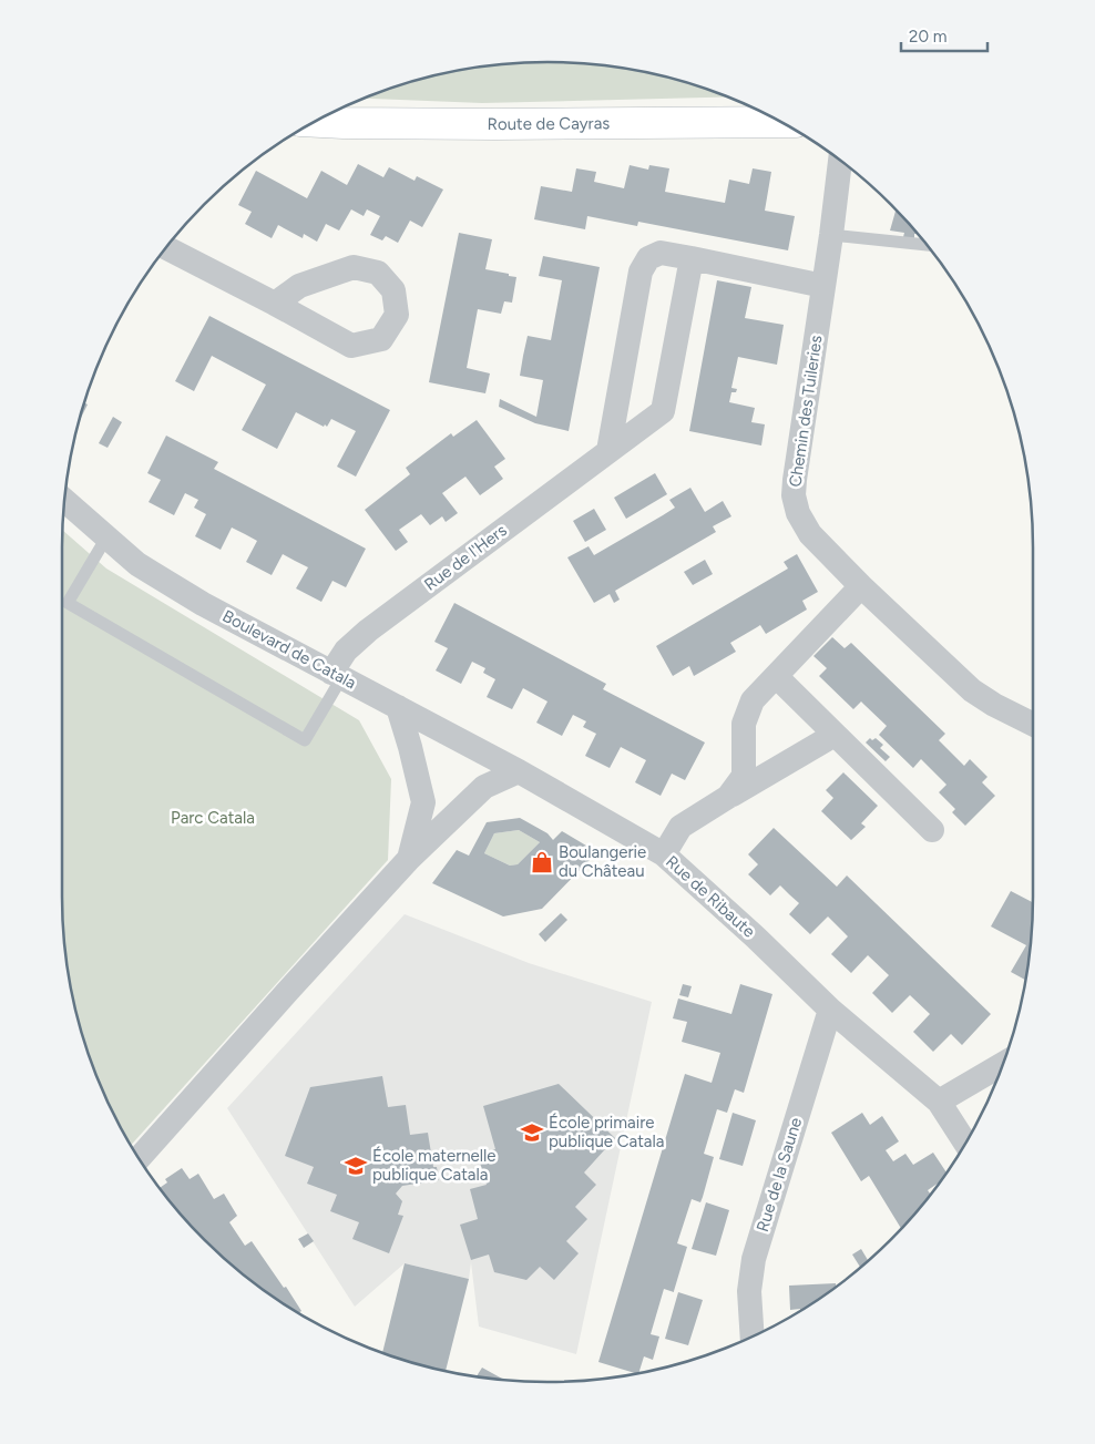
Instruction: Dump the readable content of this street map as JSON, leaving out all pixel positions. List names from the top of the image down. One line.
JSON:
{"streets":{"street":["Route de Cayras","Chemin des Tuileries","Rue de l'Hers","Boulevard de Catala","Rue de Ribaute","Rue de la Saune"]},"crossings":[["Rue de l'Hers","Boulevard de Catala"],["Boulevard de Catala","Rue de Ribaute"],["Rue de Ribaute","Rue de la Saune"]],"parks":["Parc Catala"],"places":{"shop":["Boulangerie du Château"],"school or university":["École primaire publique Catala","École maternelle publique Catala"]},"scale_bar":"20 m"}
